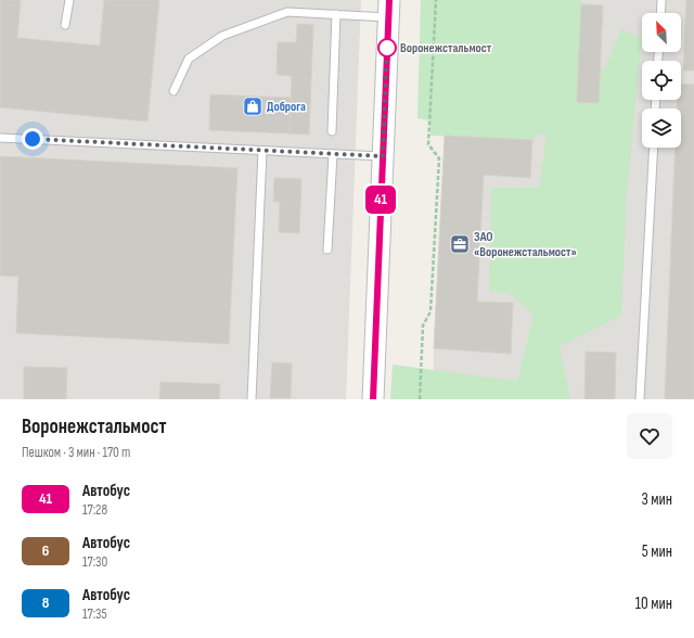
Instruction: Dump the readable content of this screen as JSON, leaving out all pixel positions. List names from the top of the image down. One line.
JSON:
{"places":{"other":["Воронежстальмост"],"shop":["Доброга"],"office":["ЗАО «Воронежстальмост»"]},"lines":["bus line 41"],"north":"top left","page":{"on_map":"41","heading":["Воронежстальмост","Пешком · 3 мин · 170 m"],"list":[{"mark":"41","name":"Автобус","note":"17:28","value":"3 мин"},{"mark":"6","name":"Автобус","note":"17:30","value":"5 мин"},{"mark":"8","name":"Автобус","note":"17:35","value":"10 мин"}]}}
